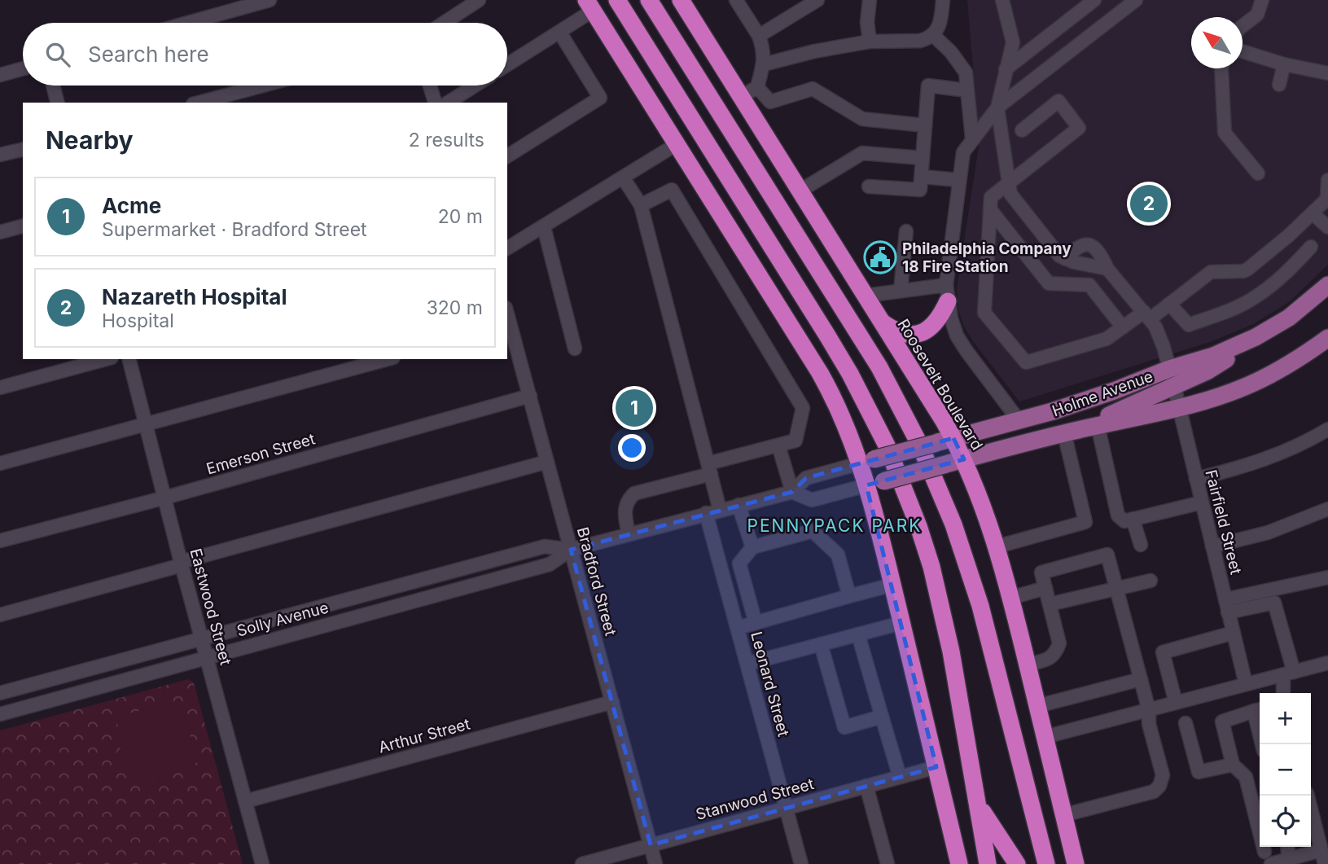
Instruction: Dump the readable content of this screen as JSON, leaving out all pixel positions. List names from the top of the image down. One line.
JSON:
{"streets":{"highway":["Roosevelt Boulevard"],"main road":["Holme Avenue"],"street":["Emerson Street","Fairfield Street","Bradford Street","Eastwood Street","Solly Avenue","Leonard Street","Arthur Street","Stanwood Street"]},"crossings":[["Roosevelt Boulevard","Holme Avenue"],["Holme Avenue","Fairfield Street"],["Holme Avenue","Solly Avenue"],["Emerson Street","Bradford Street"],["Emerson Street","Eastwood Street"],["Bradford Street","Solly Avenue"],["Bradford Street","Arthur Street"],["Bradford Street","Stanwood Street"],["Eastwood Street","Solly Avenue"],["Eastwood Street","Arthur Street"],["Solly Avenue","Leonard Street"],["Leonard Street","Stanwood Street"]],"districts":["PENNYPACK PARK"],"places":{"public building":["Philadelphia Company 18 Fire Station"]},"north":"top left","page":{"search":"Search here","heading":["Nearby","2 results"],"list":[{"mark":"1","name":"Acme","note":"Supermarket · Bradford Street","value":"20 m"},{"mark":"2","name":"Nazareth Hospital","note":"Hospital","value":"320 m"}],"pins":["2","1"],"map_buttons":["+","−"]}}
